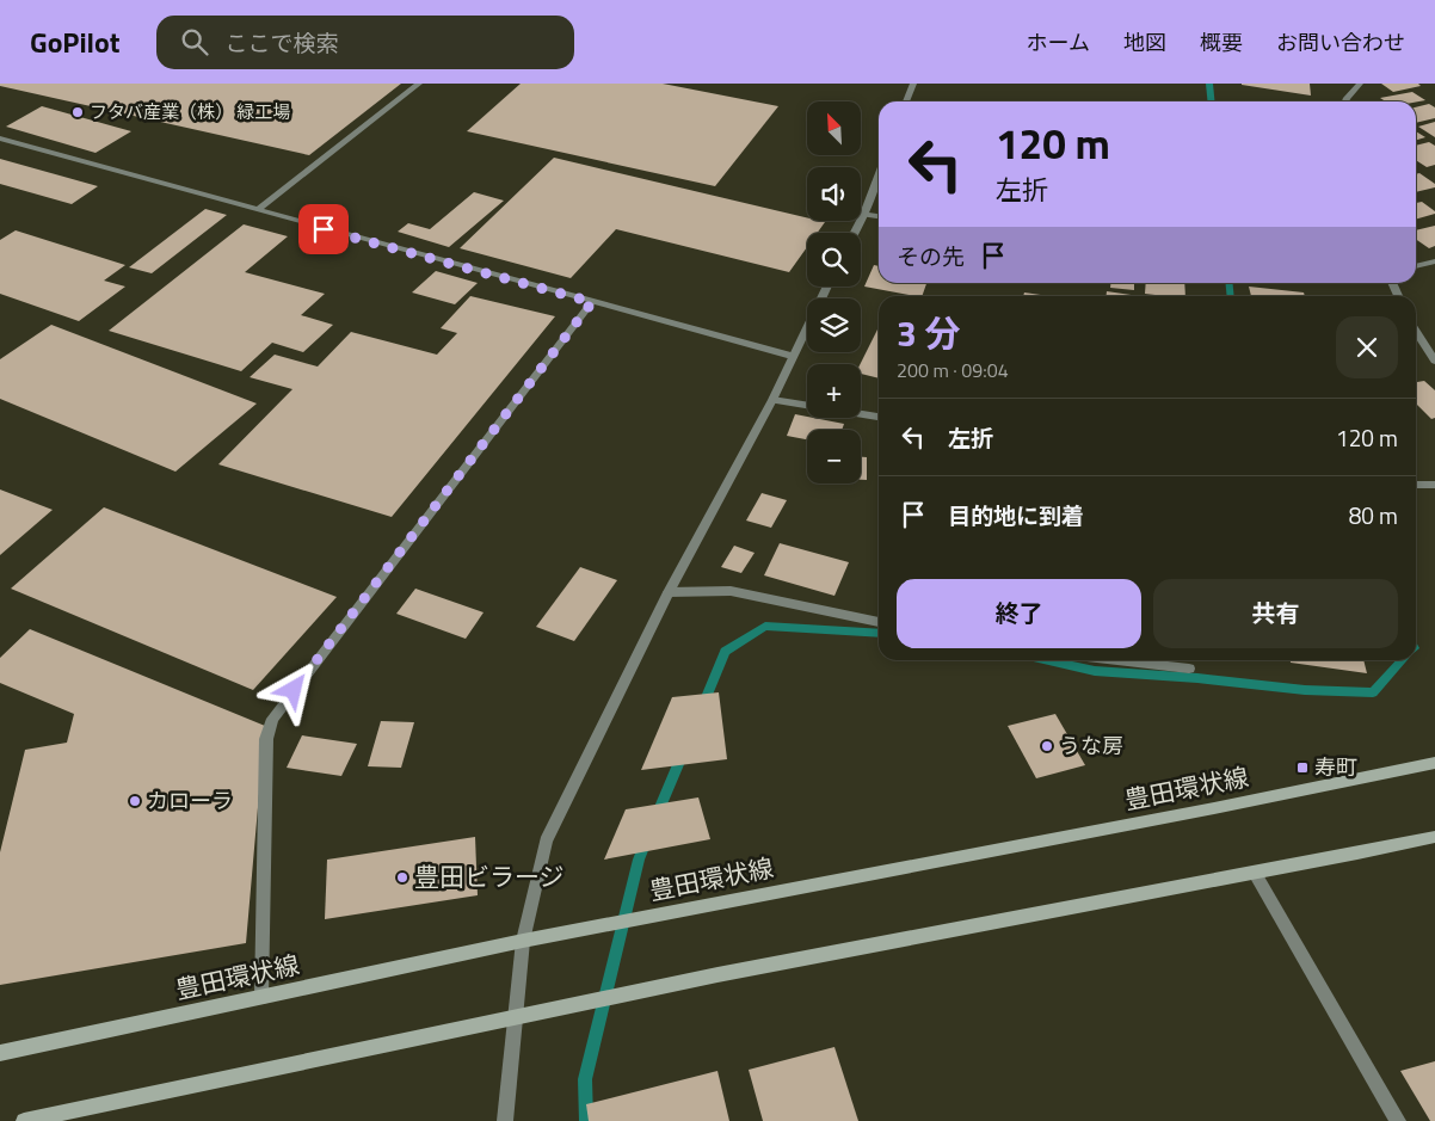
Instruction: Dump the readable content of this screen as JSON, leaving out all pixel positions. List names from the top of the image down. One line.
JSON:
{"streets":{"main road":["豊田環状線"]},"places":{"other":["フタバ産業（株） 緑工場","うな房","カローラ","豊田ビラージ"],"transit":["寿町"]},"north":"top left","page":{"header":"GoPilot","search":"ここで検索","nav":["ホーム","地図","概要","お問い合わせ"],"map_buttons":["+","−"],"turn":["120 m","左折"],"then":"その先","heading":["3 分","200 m · 09:04"],"list":[{"name":"左折","value":"120 m"},{"name":"目的地に到着","value":"80 m"}],"buttons":["終了","共有"]}}
